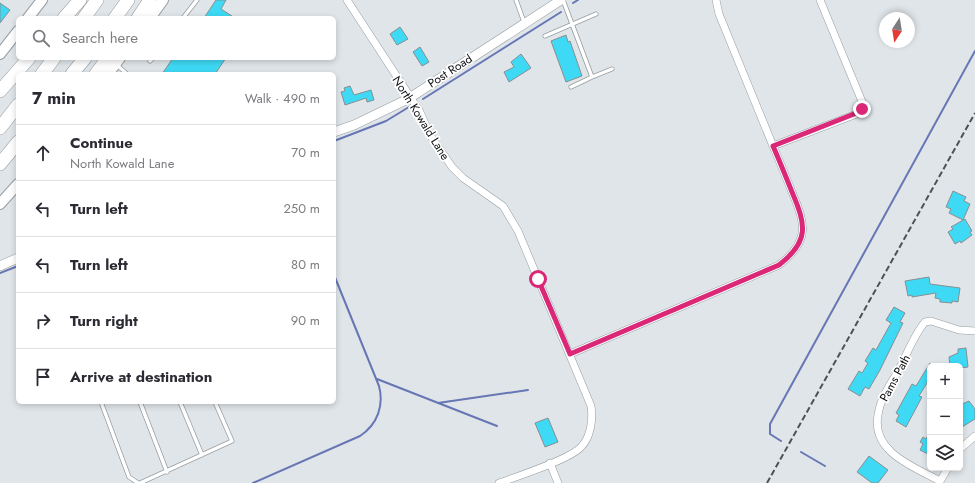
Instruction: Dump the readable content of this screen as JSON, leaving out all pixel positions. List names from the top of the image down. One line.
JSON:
{"streets":{"street":["Post Road","North Kowald Lane","Pams Path"]},"crossings":[["Post Road","North Kowald Lane"]],"north":"bottom","page":{"search":"Search here","heading":["7 min","Walk · 490 m"],"list":[["Continue","North Kowald Lane","70 m"],["Turn left","250 m"],["Turn left","80 m"],["Turn right","90 m"],"Arrive at destination"],"map_buttons":["+","−"]}}
